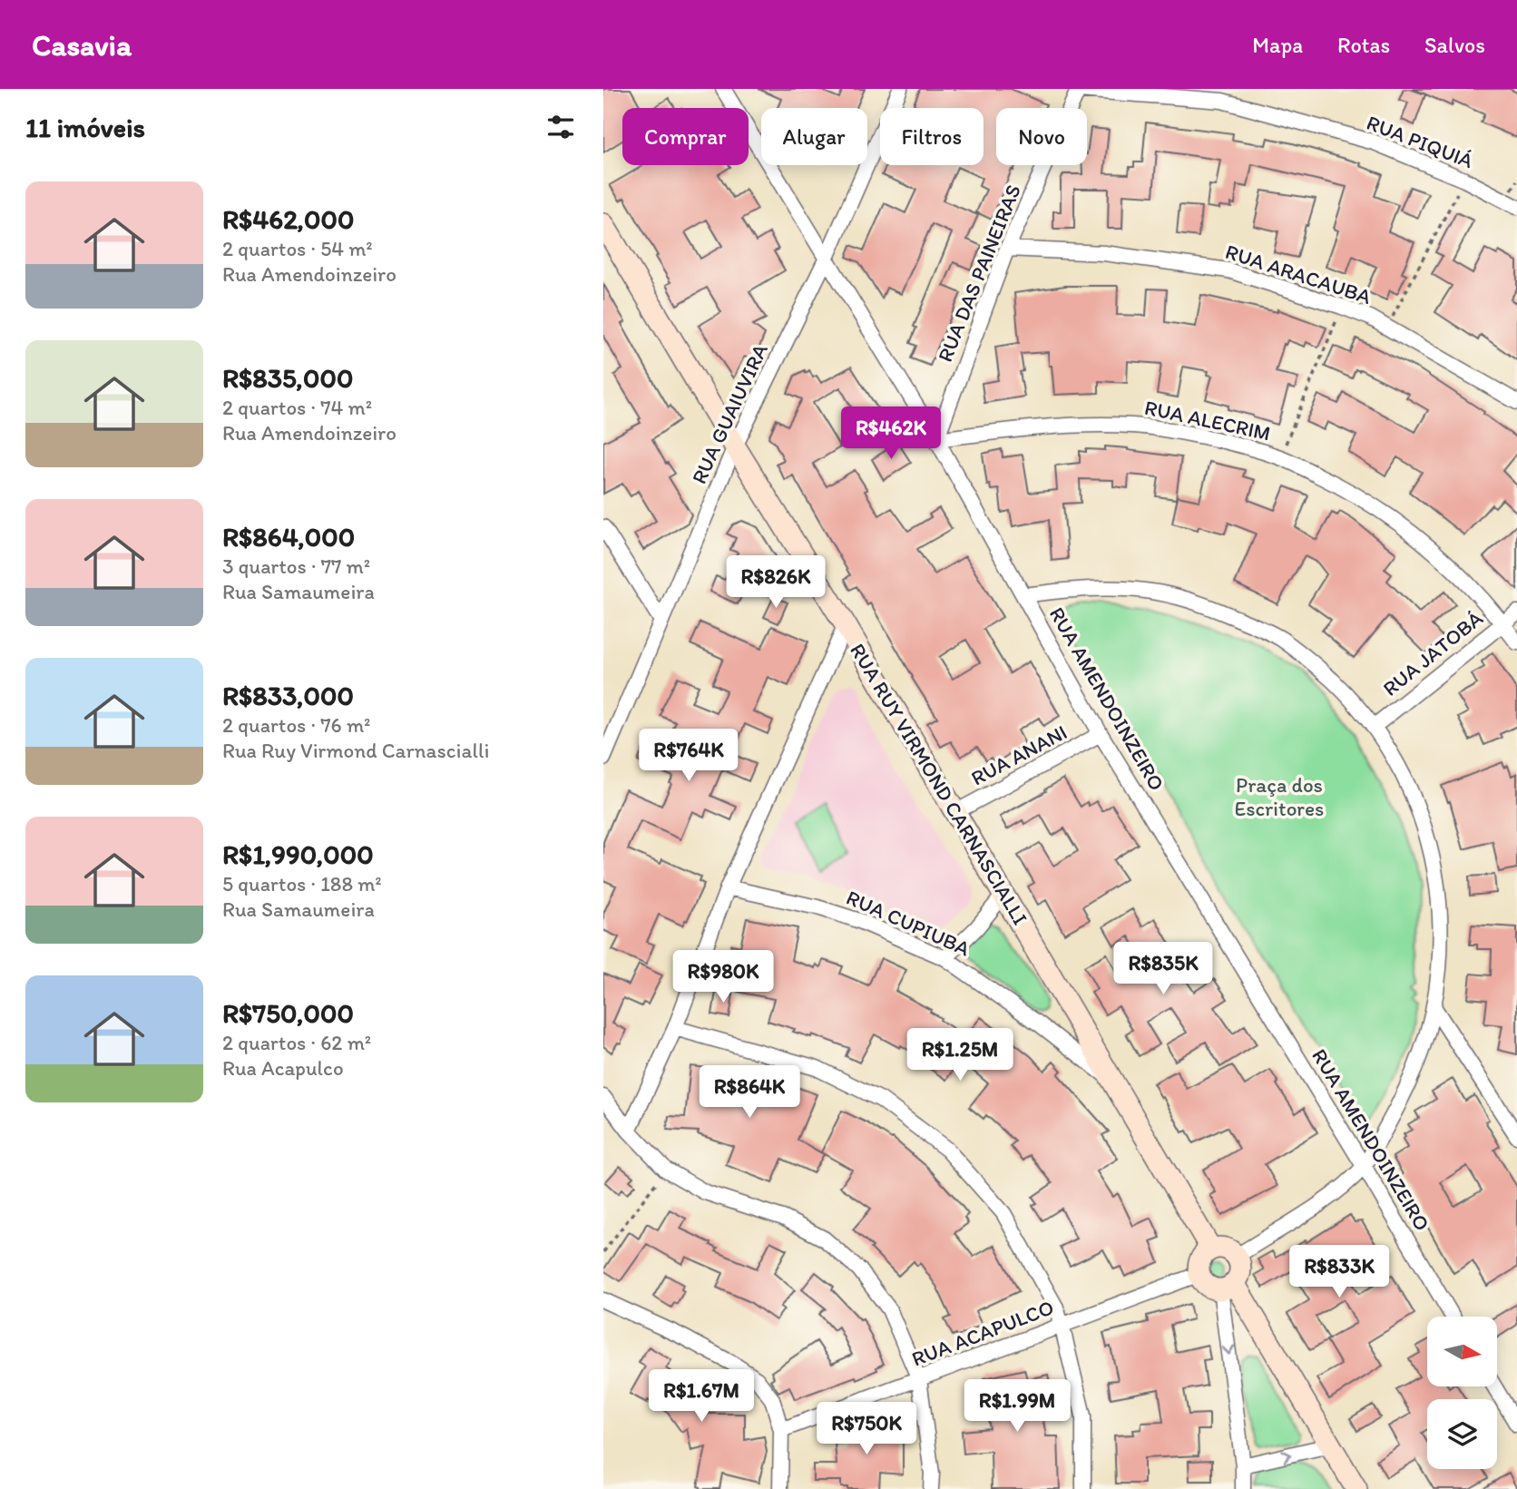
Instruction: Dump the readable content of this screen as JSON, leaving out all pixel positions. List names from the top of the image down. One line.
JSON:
{"streets":{"street":["RUA PIQUIÁ","RUA DAS PAINEIRAS","RUA ARACAUBA","RUA GUAIUVIRA","RUA ALECRIM","RUA JATOBÁ","RUA AMENDOINZEIRO","RUA ANANI","RUA RUY VIRMOND CARNASCIALLI","RUA CUPIUBA","RUA ACAPULCO"]},"crossings":[["RUA PIQUIÁ","RUA DAS PAINEIRAS"],["RUA DAS PAINEIRAS","RUA ARACAUBA"],["RUA DAS PAINEIRAS","RUA ALECRIM"],["RUA DAS PAINEIRAS","RUA AMENDOINZEIRO"],["RUA GUAIUVIRA","RUA AMENDOINZEIRO"],["RUA GUAIUVIRA","RUA RUY VIRMOND CARNASCIALLI"],["RUA ALECRIM","RUA JATOBÁ"],["RUA ALECRIM","RUA AMENDOINZEIRO"],["RUA AMENDOINZEIRO","RUA ANANI"],["RUA ANANI","RUA RUY VIRMOND CARNASCIALLI"],["RUA RUY VIRMOND CARNASCIALLI","RUA CUPIUBA"],["RUA RUY VIRMOND CARNASCIALLI","RUA ACAPULCO"]],"parks":["Praça dos Escritores"],"north":"right","page":{"header":"Casavia","nav":["Mapa","Rotas","Salvos"],"heading":"11 imóveis","chip":["Comprar","Alugar","Filtros","Novo"],"list":[{"name":"R$462,000","note":"2 quartos · 54 m² · Rua Amendoinzeiro"},{"name":"R$835,000","note":"2 quartos · 74 m² · Rua Amendoinzeiro"},{"name":"R$864,000","note":"3 quartos · 77 m² · Rua Samaumeira"},{"name":"R$833,000","note":"2 quartos · 76 m² · Rua Ruy Virmond Carnascialli"},{"name":"R$1,990,000","note":"5 quartos · 188 m² · Rua Samaumeira"},{"name":"R$750,000","note":"2 quartos · 62 m² · Rua Acapulco"}],"price":["R$462K","R$826K","R$764K","R$835K","R$980K","R$1.25M","R$864K","R$833K","R$1.67M","R$1.99M","R$750K"]}}
